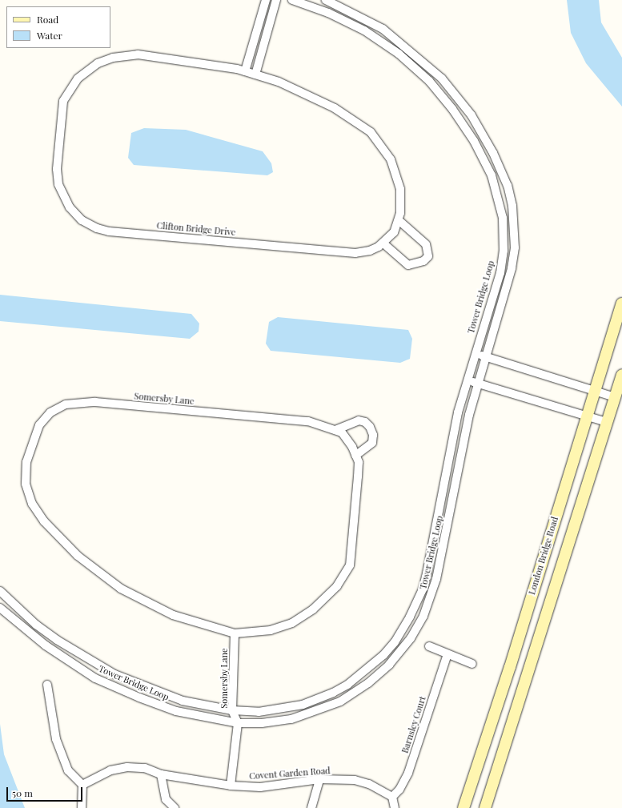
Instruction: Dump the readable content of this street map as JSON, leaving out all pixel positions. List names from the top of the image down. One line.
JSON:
{"streets":{"main road":["London Bridge Road"],"street":["Clifton Bridge Drive","Tower Bridge Loop","Somersby Lane","Barnsley Court","Covent Garden Road"]},"crossings":[["Tower Bridge Loop","Somersby Lane"],["Barnsley Court","Covent Garden Road"]],"legend":["Road","Water"],"scale_bar":"50 m"}
